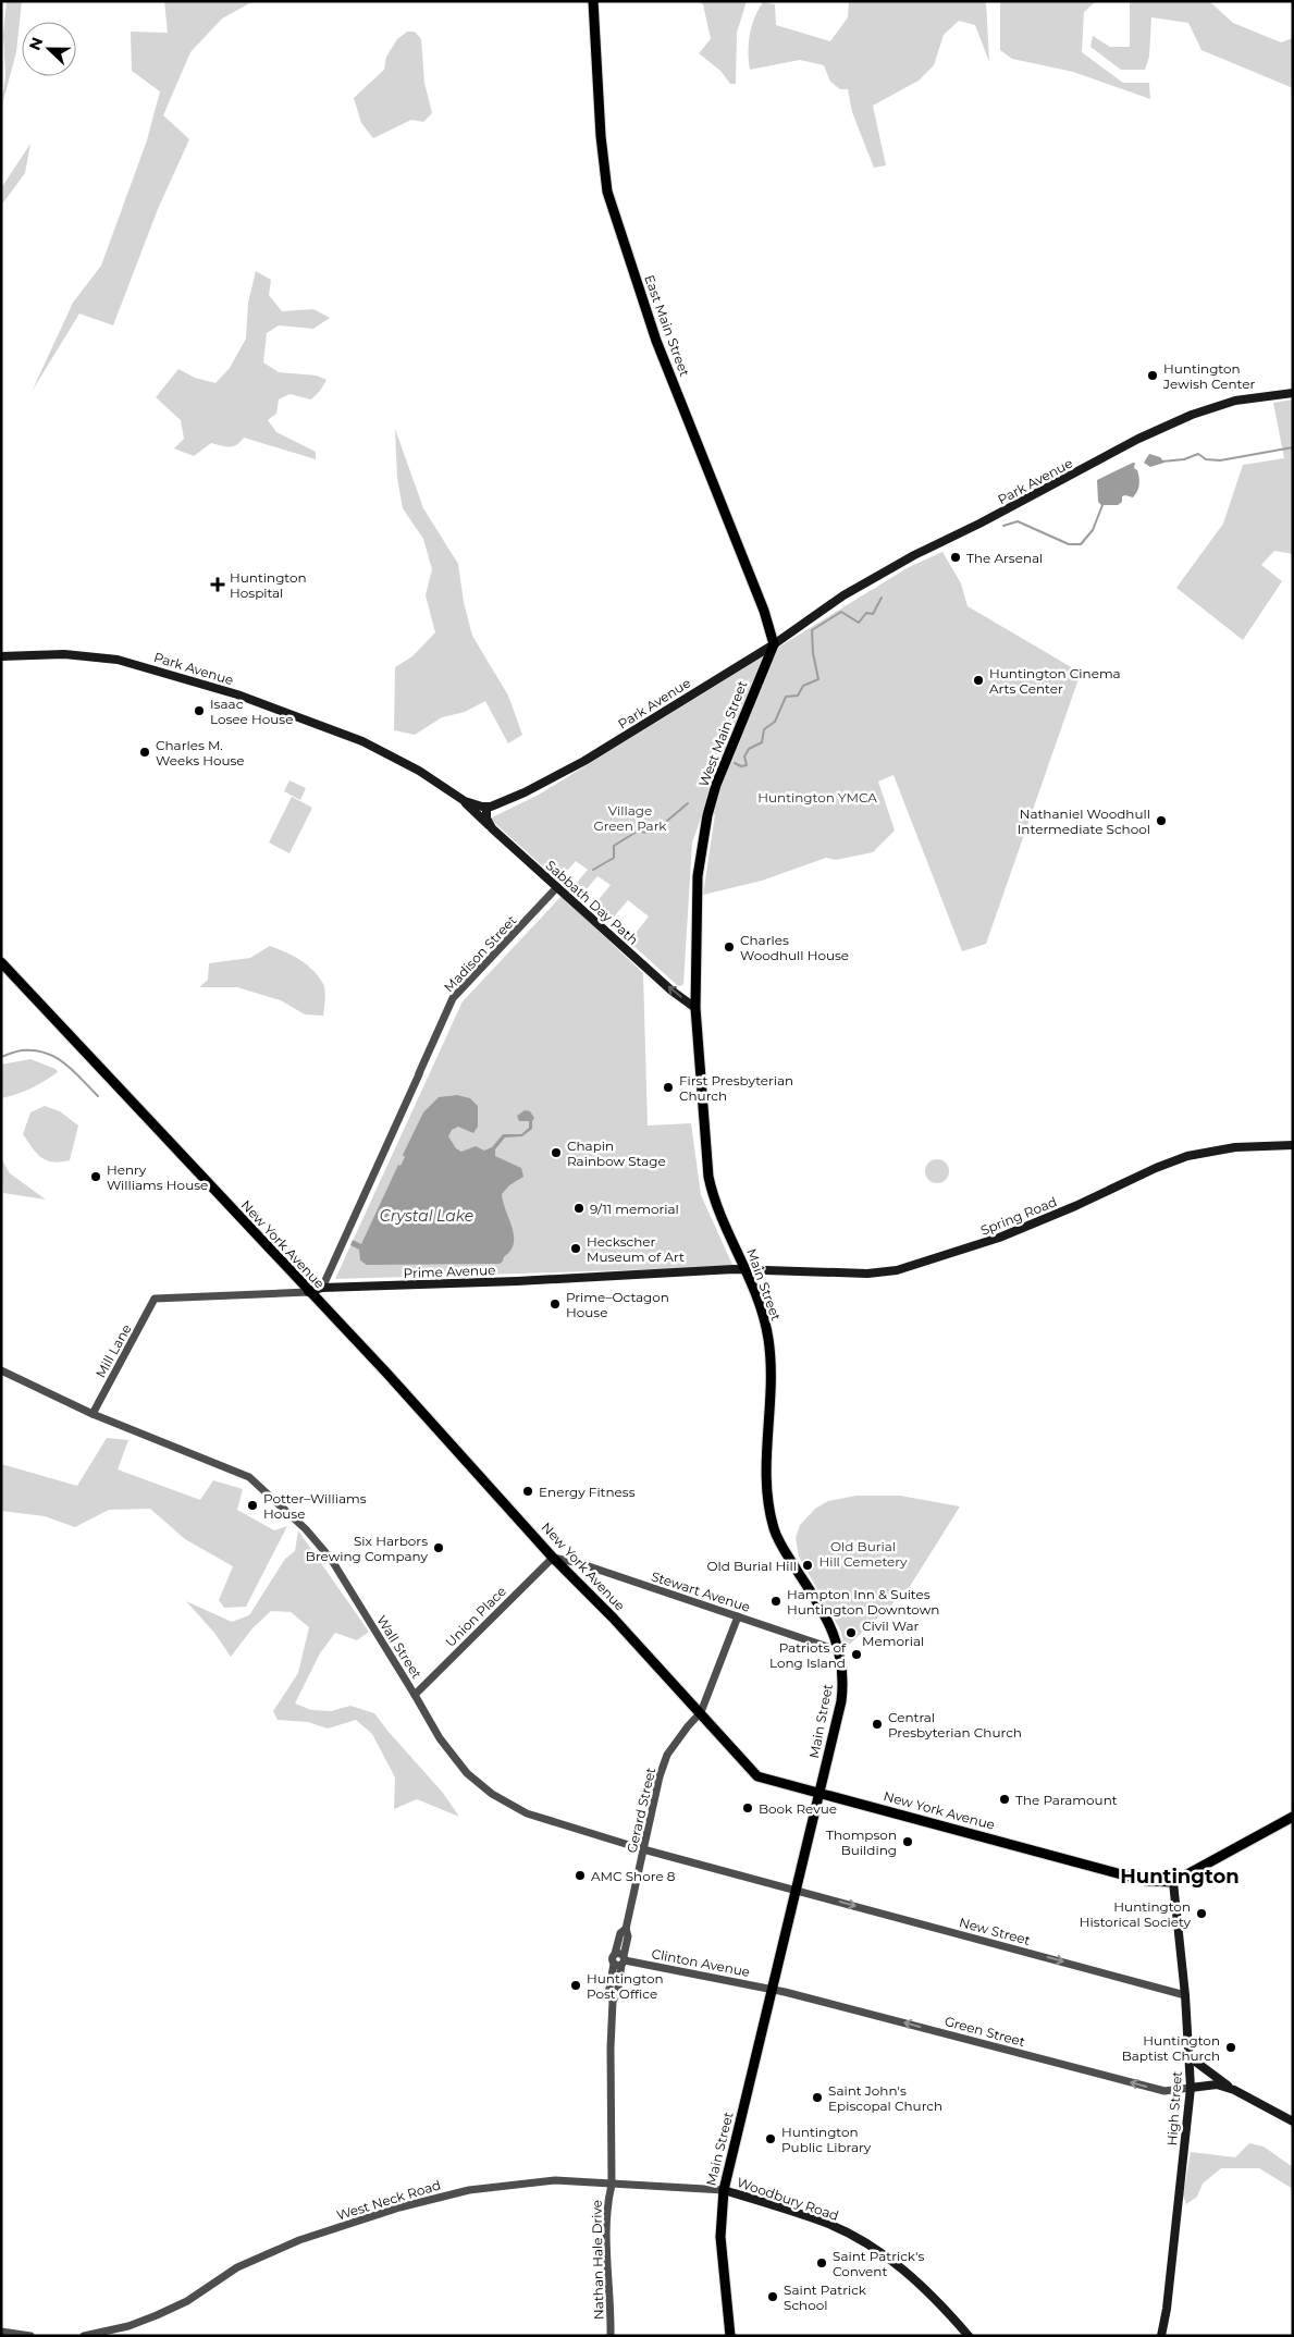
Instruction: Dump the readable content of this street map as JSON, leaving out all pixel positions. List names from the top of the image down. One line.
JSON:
{"streets":{"main road":["East Main Street","Park Avenue","West Main Street","Sabbath Day Path","Spring Road","New York Avenue","Prime Avenue","Main Street","High Street","Woodbury Road"],"street":["Madison Street","Mill Lane","Stewart Avenue","Union Place","Wall Street","Gerard Street","New Street","Clinton Avenue","Green Street","West Neck Road","Nathan Hale Drive"]},"crossings":[["East Main Street","Park Avenue"],["East Main Street","West Main Street"],["Park Avenue","West Main Street"],["Park Avenue","Sabbath Day Path"],["West Main Street","Main Street"],["Sabbath Day Path","Madison Street"],["Sabbath Day Path","Main Street"],["Madison Street","Prime Avenue"],["Spring Road","Prime Avenue"],["Spring Road","Main Street"],["New York Avenue","Prime Avenue"],["New York Avenue","Main Street"],["New York Avenue","Stewart Avenue"],["New York Avenue","Union Place"],["New York Avenue","Gerard Street"],["New York Avenue","High Street"],["Prime Avenue","Main Street"],["Prime Avenue","Mill Lane"],["Main Street","Stewart Avenue"],["Main Street","Wall Street"],["Main Street","New Street"],["Main Street","Clinton Avenue"],["Main Street","Green Street"],["Main Street","Woodbury Road"],["Main Street","West Neck Road"],["Mill Lane","Wall Street"],["Stewart Avenue","Union Place"],["Stewart Avenue","Gerard Street"],["Union Place","Wall Street"],["Wall Street","Gerard Street"],["Wall Street","New Street"],["Gerard Street","Clinton Avenue"],["Gerard Street","West Neck Road"],["Gerard Street","Nathan Hale Drive"],["New Street","High Street"],["Clinton Avenue","Green Street"],["Green Street","High Street"],["Woodbury Road","West Neck Road"],["West Neck Road","Nathan Hale Drive"]],"one_way":["Sabbath Day Path","New Street","Green Street"],"districts":["Huntington"],"water":["Crystal Lake"],"parks":["Huntington YMCA","Village Green Park","Old Burial Hill Cemetery"],"places":{"other":["Huntington Jewish Center","The Arsenal","Huntington Cinema Arts Center","Isaac Losee House","Charles M. Weeks House","Nathaniel Woodhull Intermediate School","Charles Woodhull House","First Presbyterian Church","Chapin Rainbow Stage","Henry Williams House","9/11 memorial","Heckscher Museum of Art","Prime–Octagon House","Energy Fitness","Potter–Williams House","Six Harbors Brewing Company","Old Burial Hill","Hampton Inn & Suites Huntington Downtown","Civil War Memorial","Patriots of Long Island","Central Presbyterian Church","The Paramount","Book Revue","Thompson Building","AMC Shore 8","Huntington Historical Society","Huntington Post Office","Huntington Baptist Church","Saint John's Episcopal Church","Huntington Public Library","Saint Patrick's Convent","Saint Patrick School"],"health":["Huntington Hospital"]},"north":"left"}
